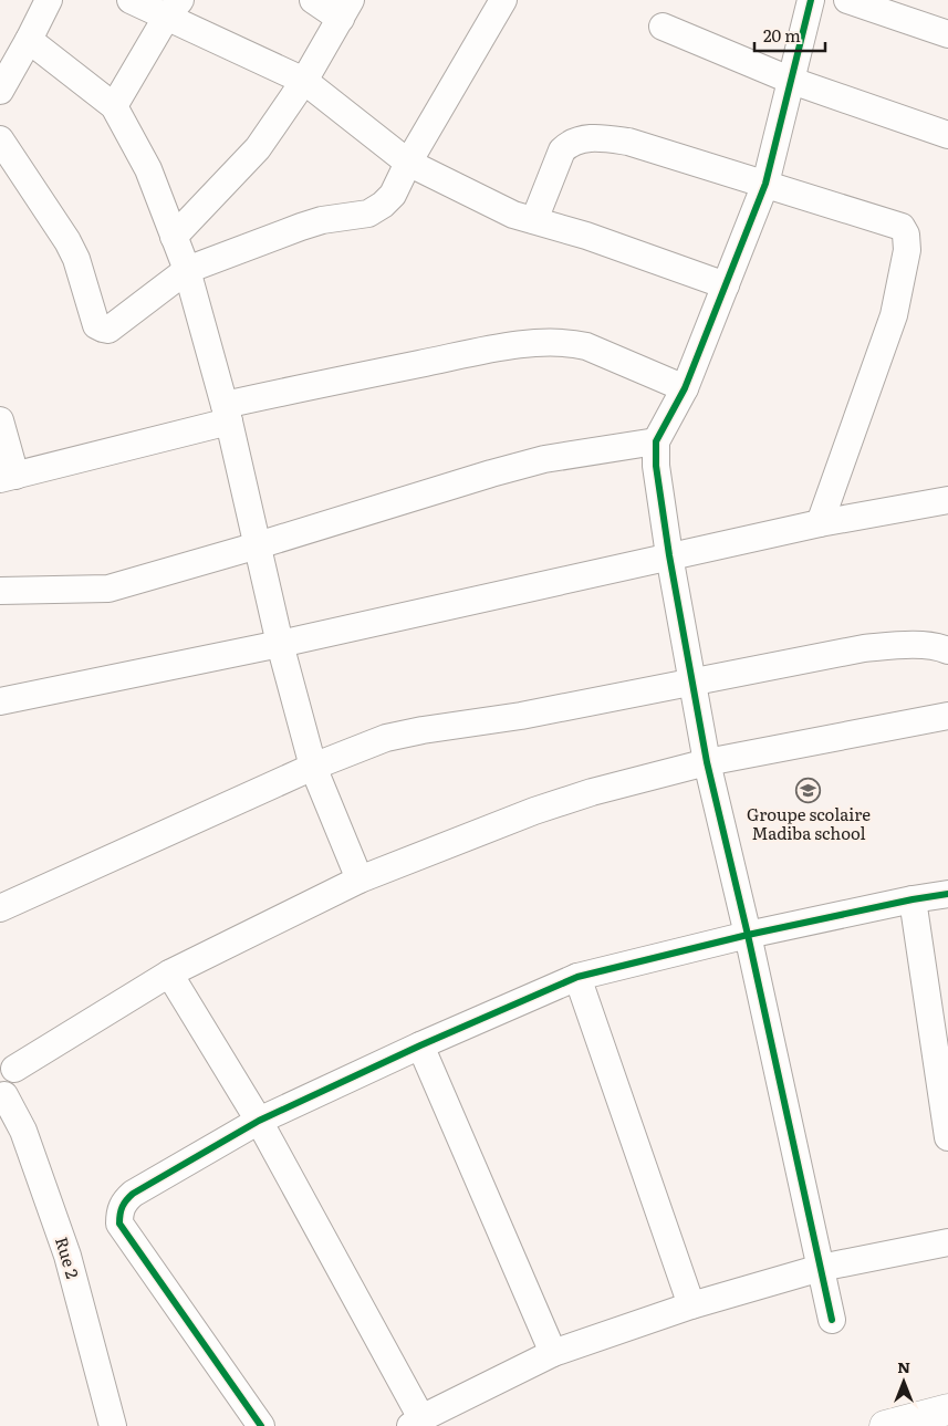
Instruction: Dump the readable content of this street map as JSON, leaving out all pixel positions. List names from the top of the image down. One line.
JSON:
{"streets":{"street":["Rue 2"]},"places":{"school or university":["Groupe scolaire Madiba school"]},"scale_bar":"20 m","north":"top"}
